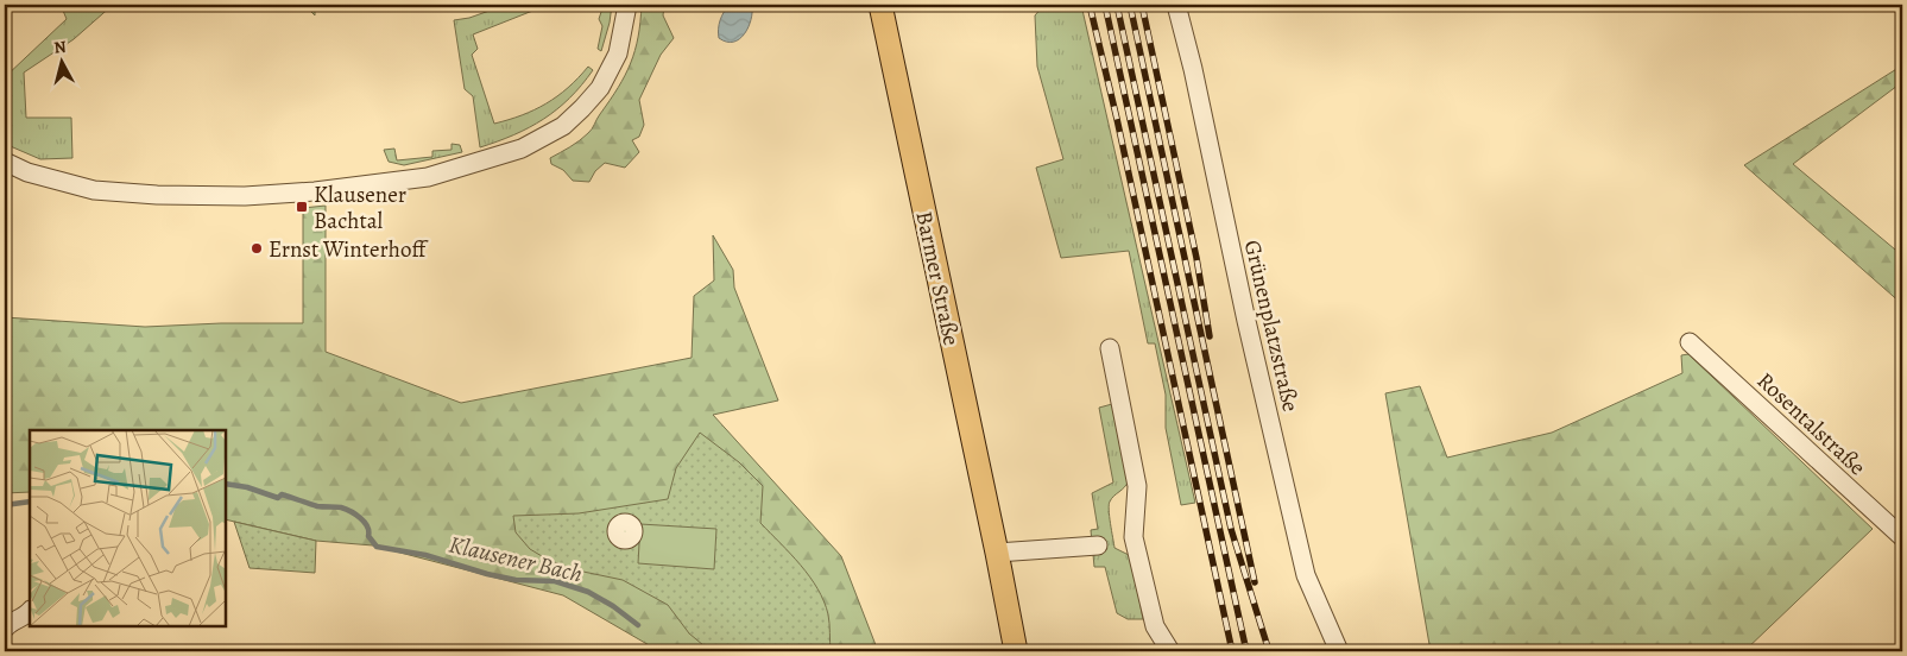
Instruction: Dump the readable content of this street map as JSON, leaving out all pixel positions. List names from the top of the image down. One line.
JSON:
{"streets":{"main road":["Barmer Straße"],"street":["Grünenplatzstraße","Rosentalstraße"]},"water":["Klausener Bach"],"places":{"transit":["Klausener Bachtal"],"other":["Ernst Winterhoff"]},"north":"top"}
